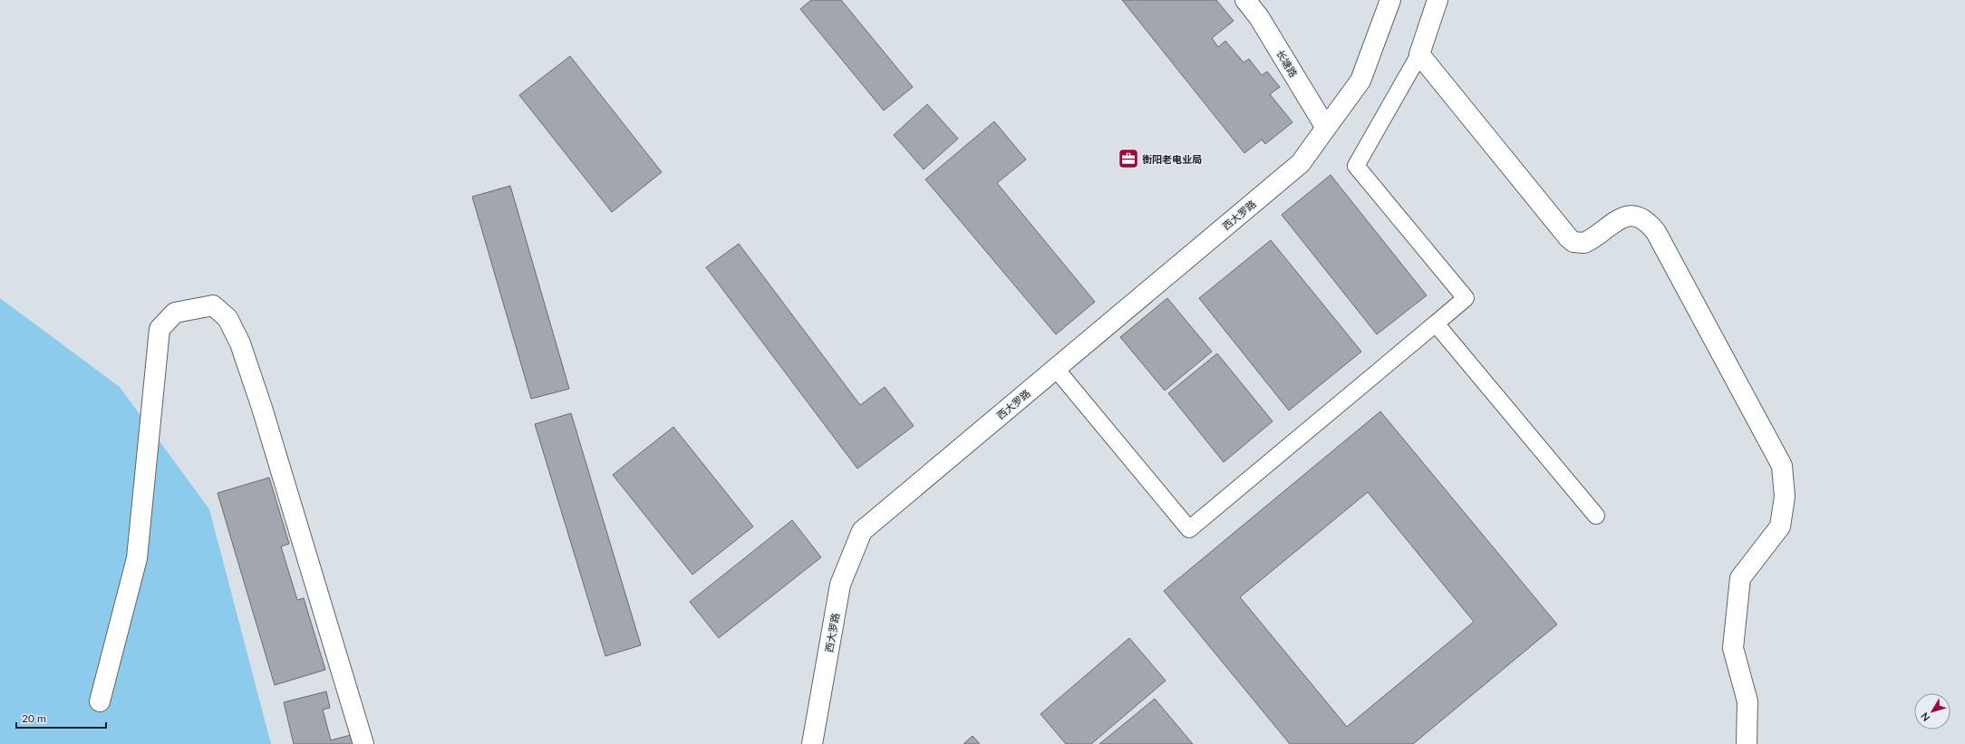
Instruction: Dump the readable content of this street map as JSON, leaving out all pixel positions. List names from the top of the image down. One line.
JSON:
{"streets":{"street":["长塘路","西大罗路"]},"crossings":[["长塘路","西大罗路"]],"places":{"office":["衡阳老电业局"]},"scale_bar":"20 m","north":"bottom left"}
